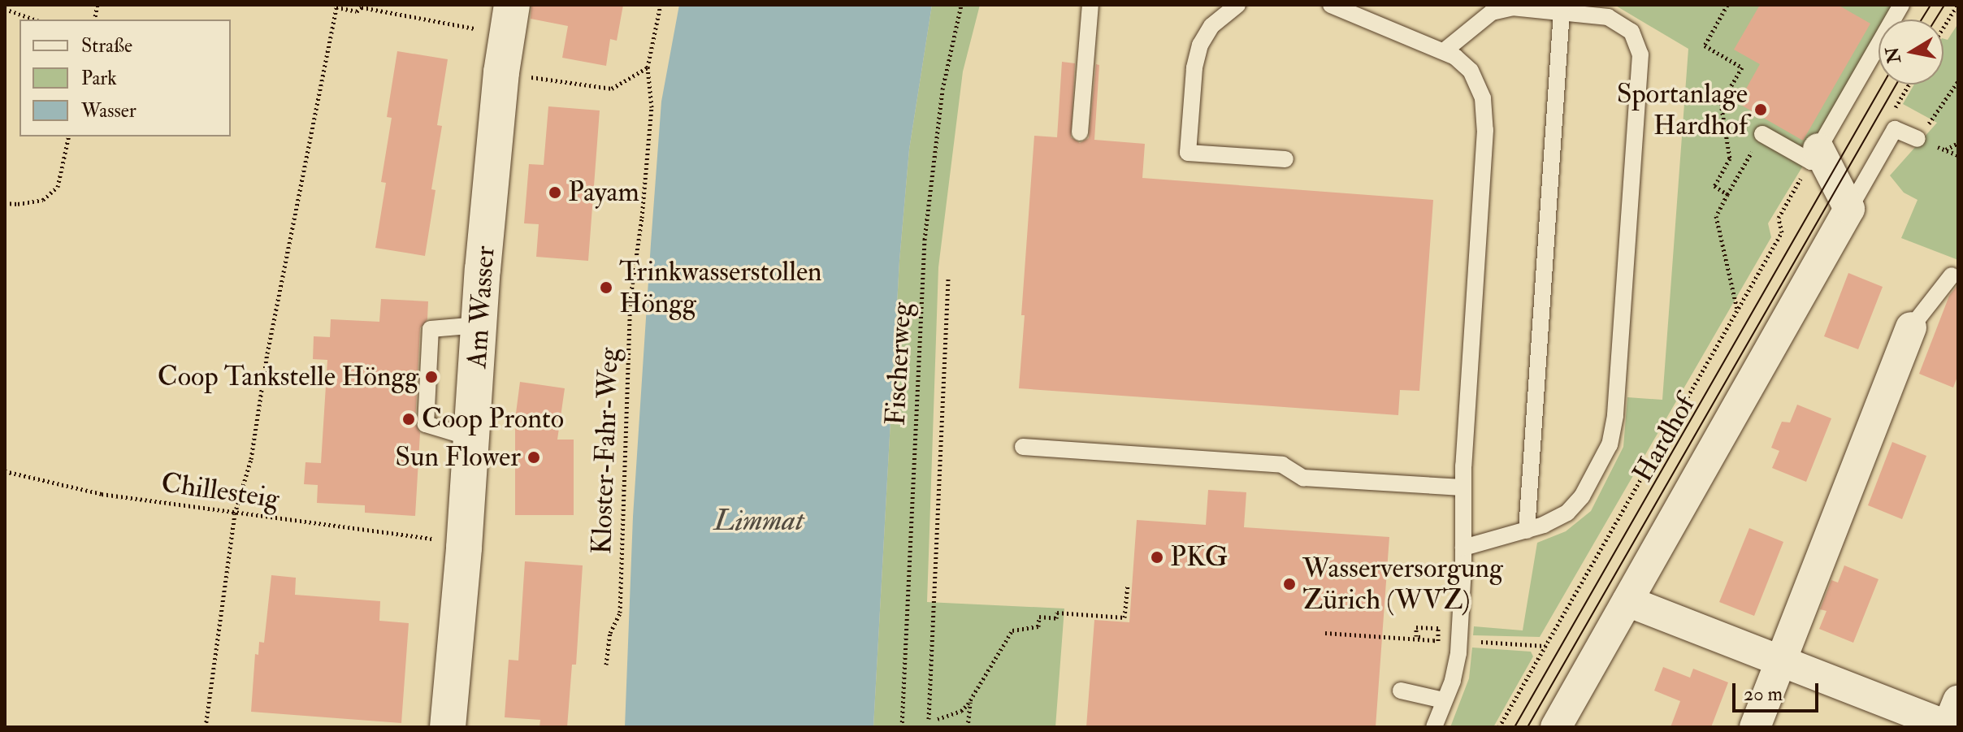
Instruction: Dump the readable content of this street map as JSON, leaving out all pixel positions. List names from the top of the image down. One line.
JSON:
{"streets":{"street":["Am Wasser","Hardhof"],"path":["Fischerweg","Kloster-Fahr-Weg","Chillesteig"]},"water":["Limmat"],"places":["Sportanlage Hardhof","Payam","Trinkwasserstollen Höngg","Coop Tankstelle Höngg","Coop Pronto","Sun Flower","PKG","Wasserversorgung Zürich (WVZ)"],"legend":["Straße","Park","Wasser"],"scale_bar":"20 m","north":"left"}
